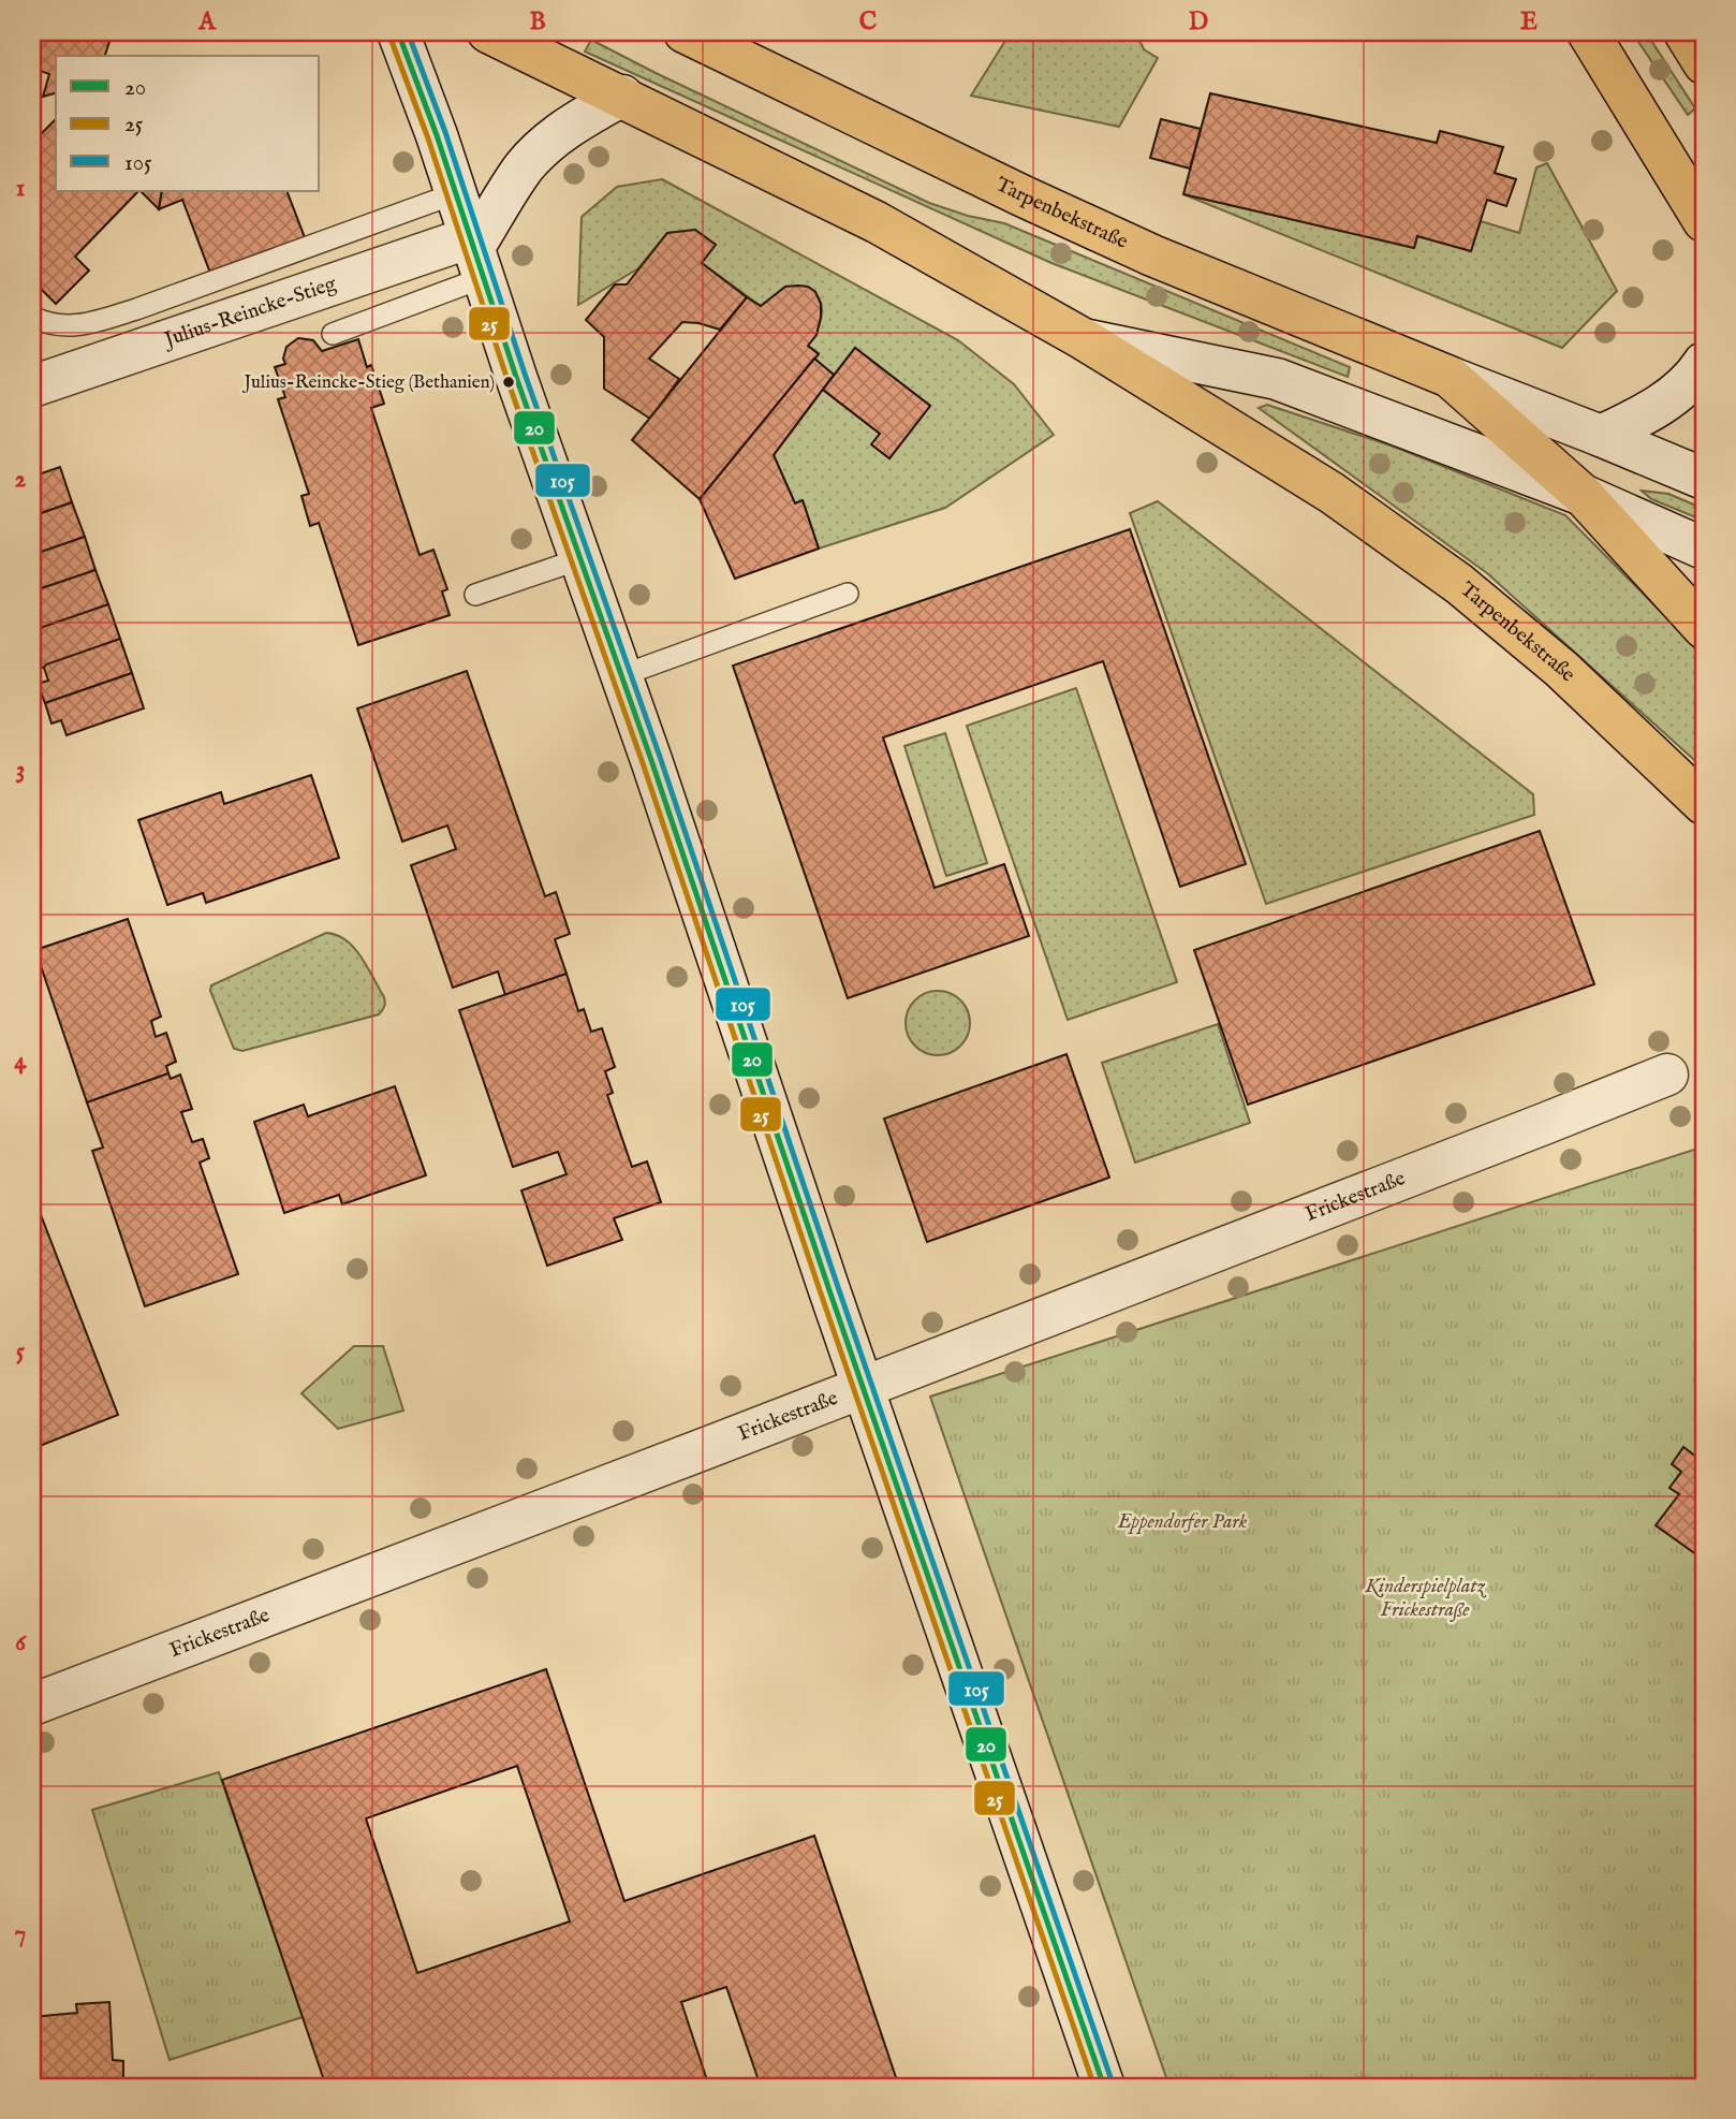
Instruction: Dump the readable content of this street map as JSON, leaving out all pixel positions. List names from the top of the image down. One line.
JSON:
{"streets":{"main road":["Tarpenbekstraße"],"street":["Julius-Reincke-Stieg","Frickestraße"]},"parks":["Eppendorfer Park","Kinderspielplatz Frickestraße"],"places":["Julius-Reincke-Stieg (Bethanien)"],"lines":["transit line 20","transit line 105","transit line 25"],"legend":["20","25","105"],"grid":{"columns":["A","B","C","D","E"],"rows":["1","2","3","4","5","6","7"]}}
